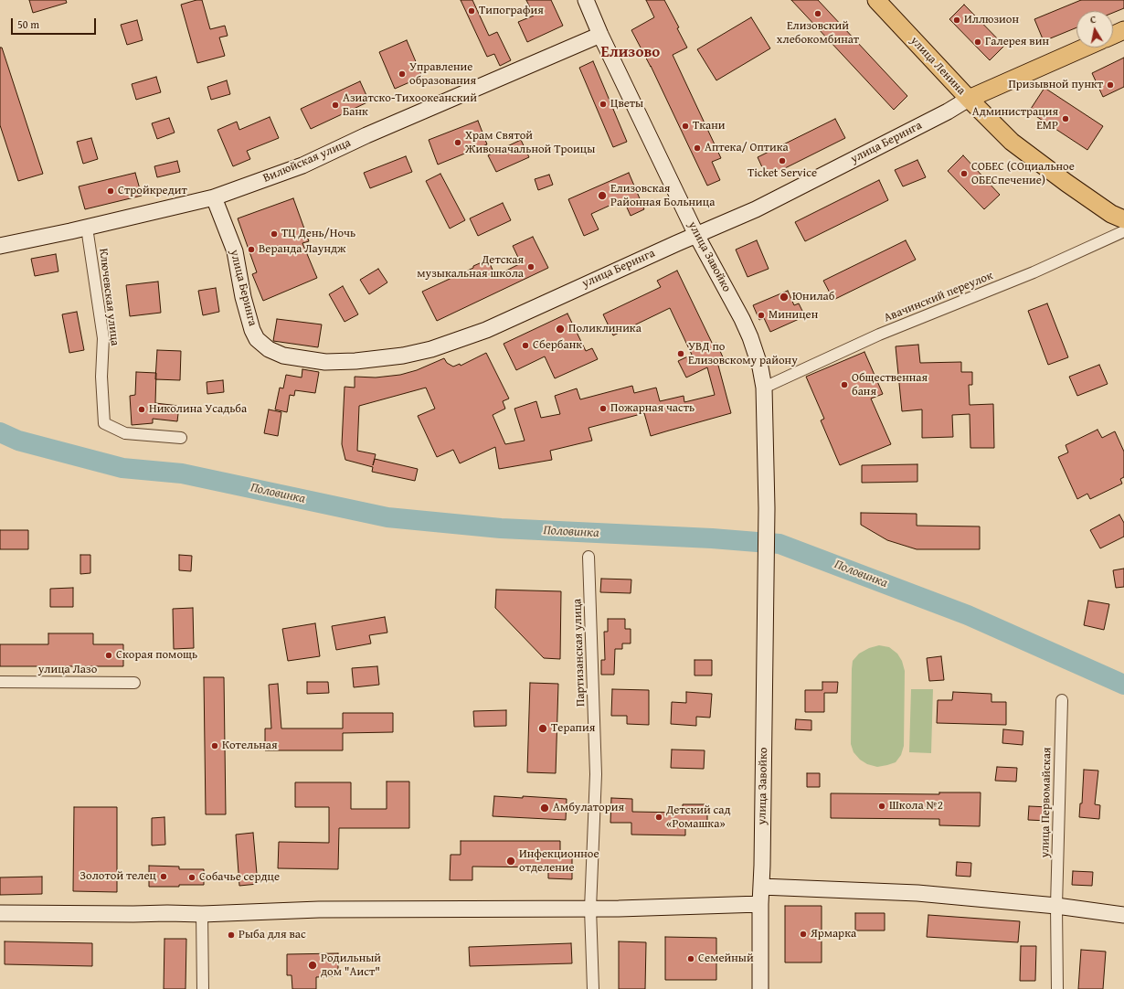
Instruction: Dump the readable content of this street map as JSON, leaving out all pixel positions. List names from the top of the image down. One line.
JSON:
{"streets":{"main road":["улица Ленина","улица Беринга"],"street":["Вилюйская улица","улица Завойко","Ключевская улица","Авачинский переулок","Партизанская улица","улица Лазо","улица Первомайская"]},"crossings":[["улица Ленина","улица Беринга"],["улица Беринга","Вилюйская улица"],["улица Беринга","улица Завойко"],["Вилюйская улица","улица Завойко"],["Вилюйская улица","Ключевская улица"],["улица Завойко","Авачинский переулок"]],"districts":["Елизово"],"water":["Половинка"],"places":["Типография","Елизовский хлебокомбинат","Иллюзион","Галерея вин","Управление образования","Призывной пункт","Цветы","Азиатско-Тихоокеанский Банк","Администрация ЕМР","Ткани","Храм Святой Живоначальной Троицы","Аптека/ Оптика","Ticket Service","СОБЕС (СОциальное ОБЕСпечение)","Стройкредит","Елизовская Районная Больница","ТЦ День/Ночь","Веранда Лаундж","Детская музыкальная школа","Юнилаб","Миницен","Поликлиника","Сбербанк","УВД по Елизовскому району","Общественная баня","Пожарная часть","Николина Усадьба","Скорая помощь","Терапия","Котельная","Школа №2","Амбулатория","Детский сад «Ромашка»","Инфекционное отделение","Золотой телец","Собачье сердце","Ярмарка","Рыба для вас","Семейный","Родильный дом \"Аист\""],"scale_bar":"50 m","north":"top"}
